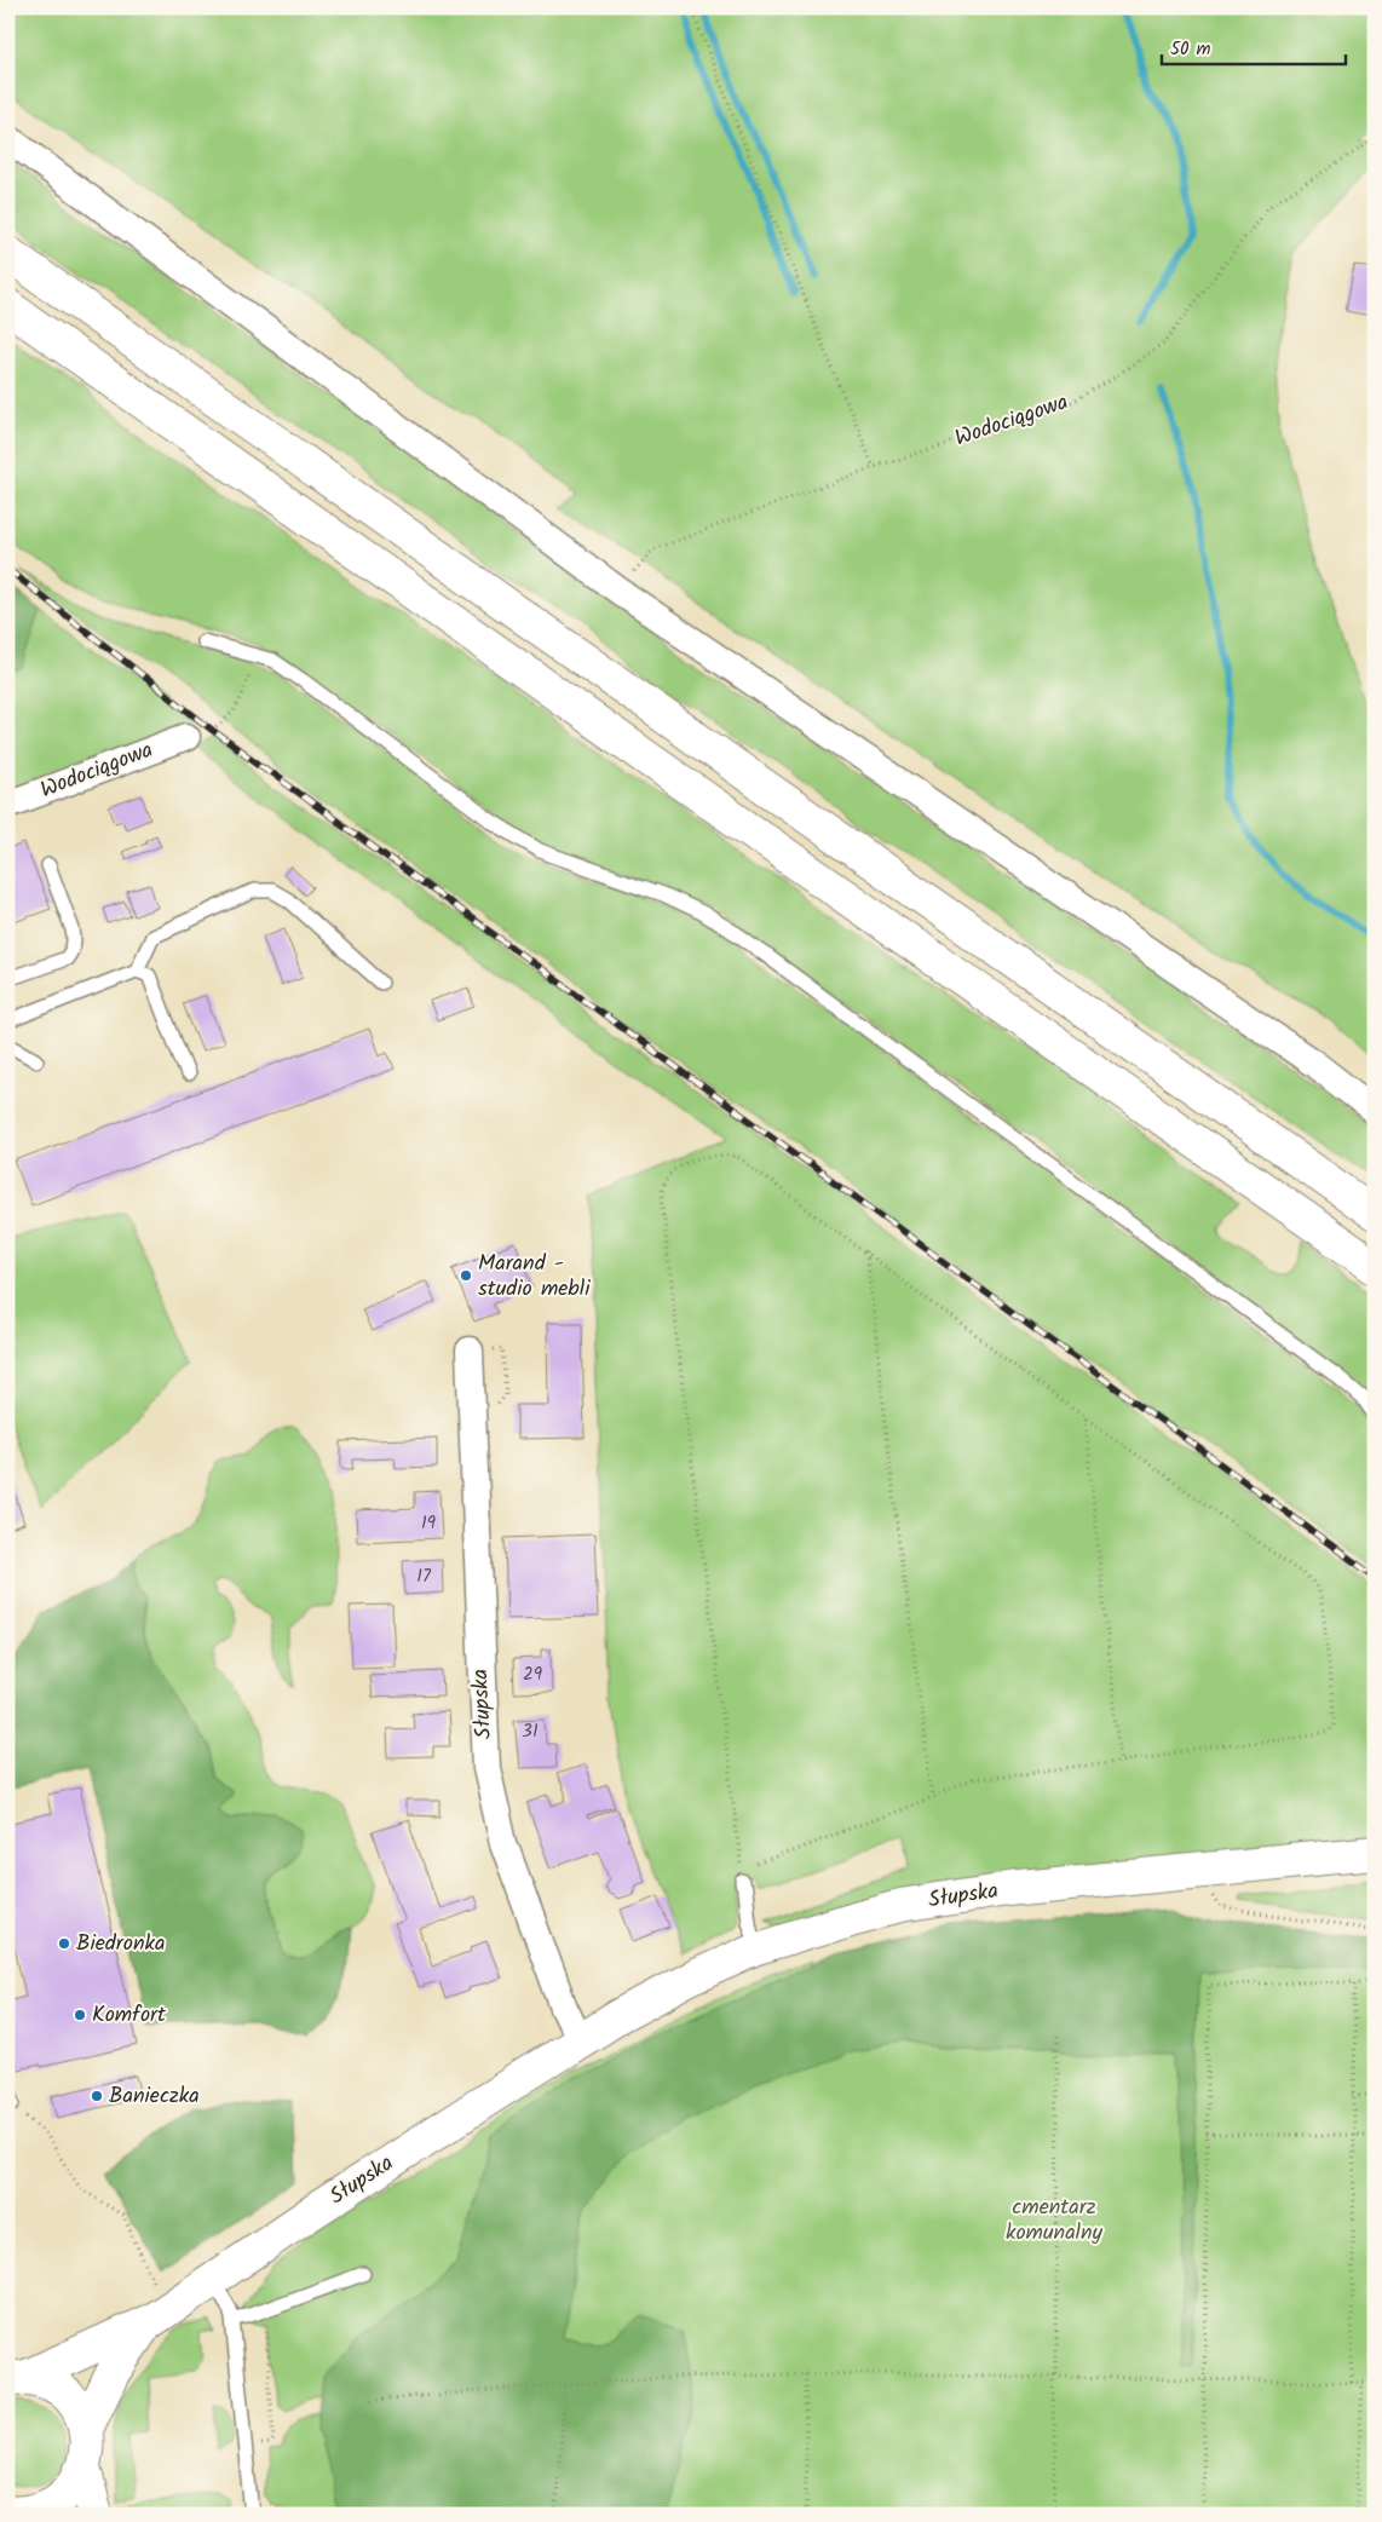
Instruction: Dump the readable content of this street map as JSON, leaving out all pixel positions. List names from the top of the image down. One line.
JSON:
{"streets":{"main road":["Słupska"],"street":["Wodociągowa"]},"parks":["cmentarz komunalny"],"places":["Marand - studio mebli","Biedronka","Komfort","Banieczka"],"house_numbers":["19","17","29","31"],"scale_bar":"50 m"}
